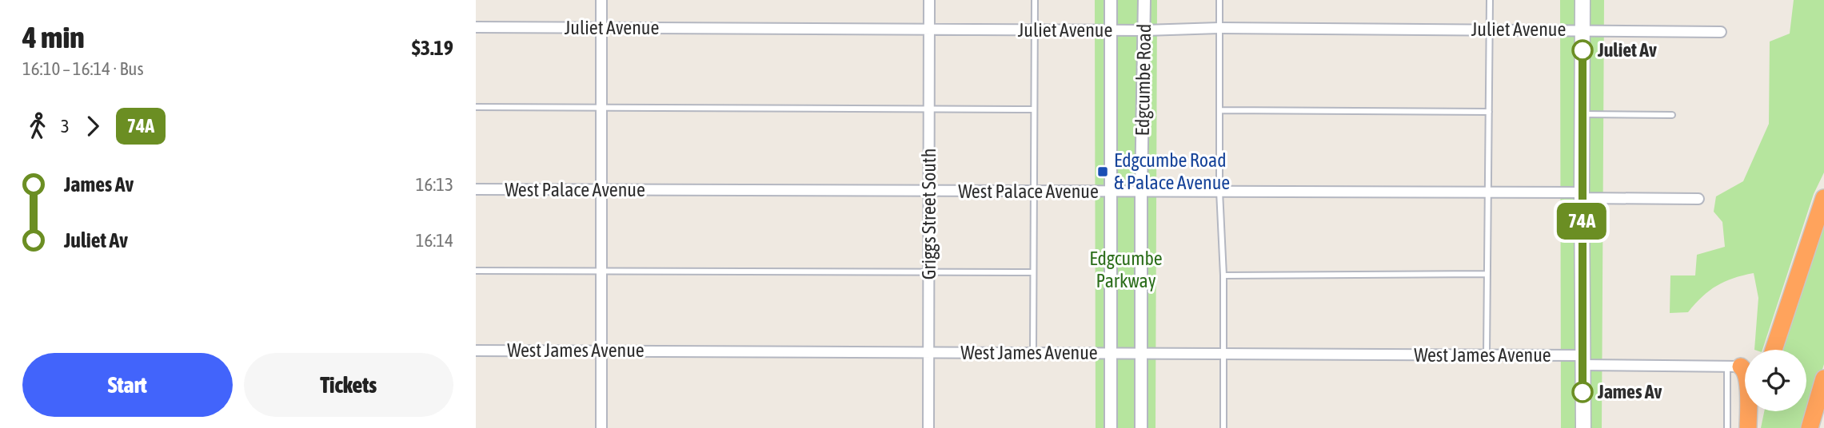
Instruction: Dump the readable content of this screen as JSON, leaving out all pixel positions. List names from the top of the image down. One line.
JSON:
{"streets":{"street":["Juliet Avenue","Edgcumbe Road","West Palace Avenue","Griggs Street South","West James Avenue"]},"crossings":[["Juliet Avenue","Edgcumbe Road"],["Juliet Avenue","Griggs Street South"],["Edgcumbe Road","West Palace Avenue"],["Edgcumbe Road","West James Avenue"],["West Palace Avenue","Griggs Street South"],["Griggs Street South","West James Avenue"]],"parks":["Edgcumbe Parkway"],"places":{"other":["Juliet Av","James Av"],"transit":["Edgcumbe Road & Palace Avenue"]},"lines":["bus line 74A"],"page":{"heading":["4 min","16:10 – 16:14 · Bus","$3.19"],"on_map":"74A","legs":["3","74A"],"list":[{"name":"James Av","value":"16:13"},{"name":"Juliet Av","value":"16:14"}],"buttons":["Start","Tickets"]}}
